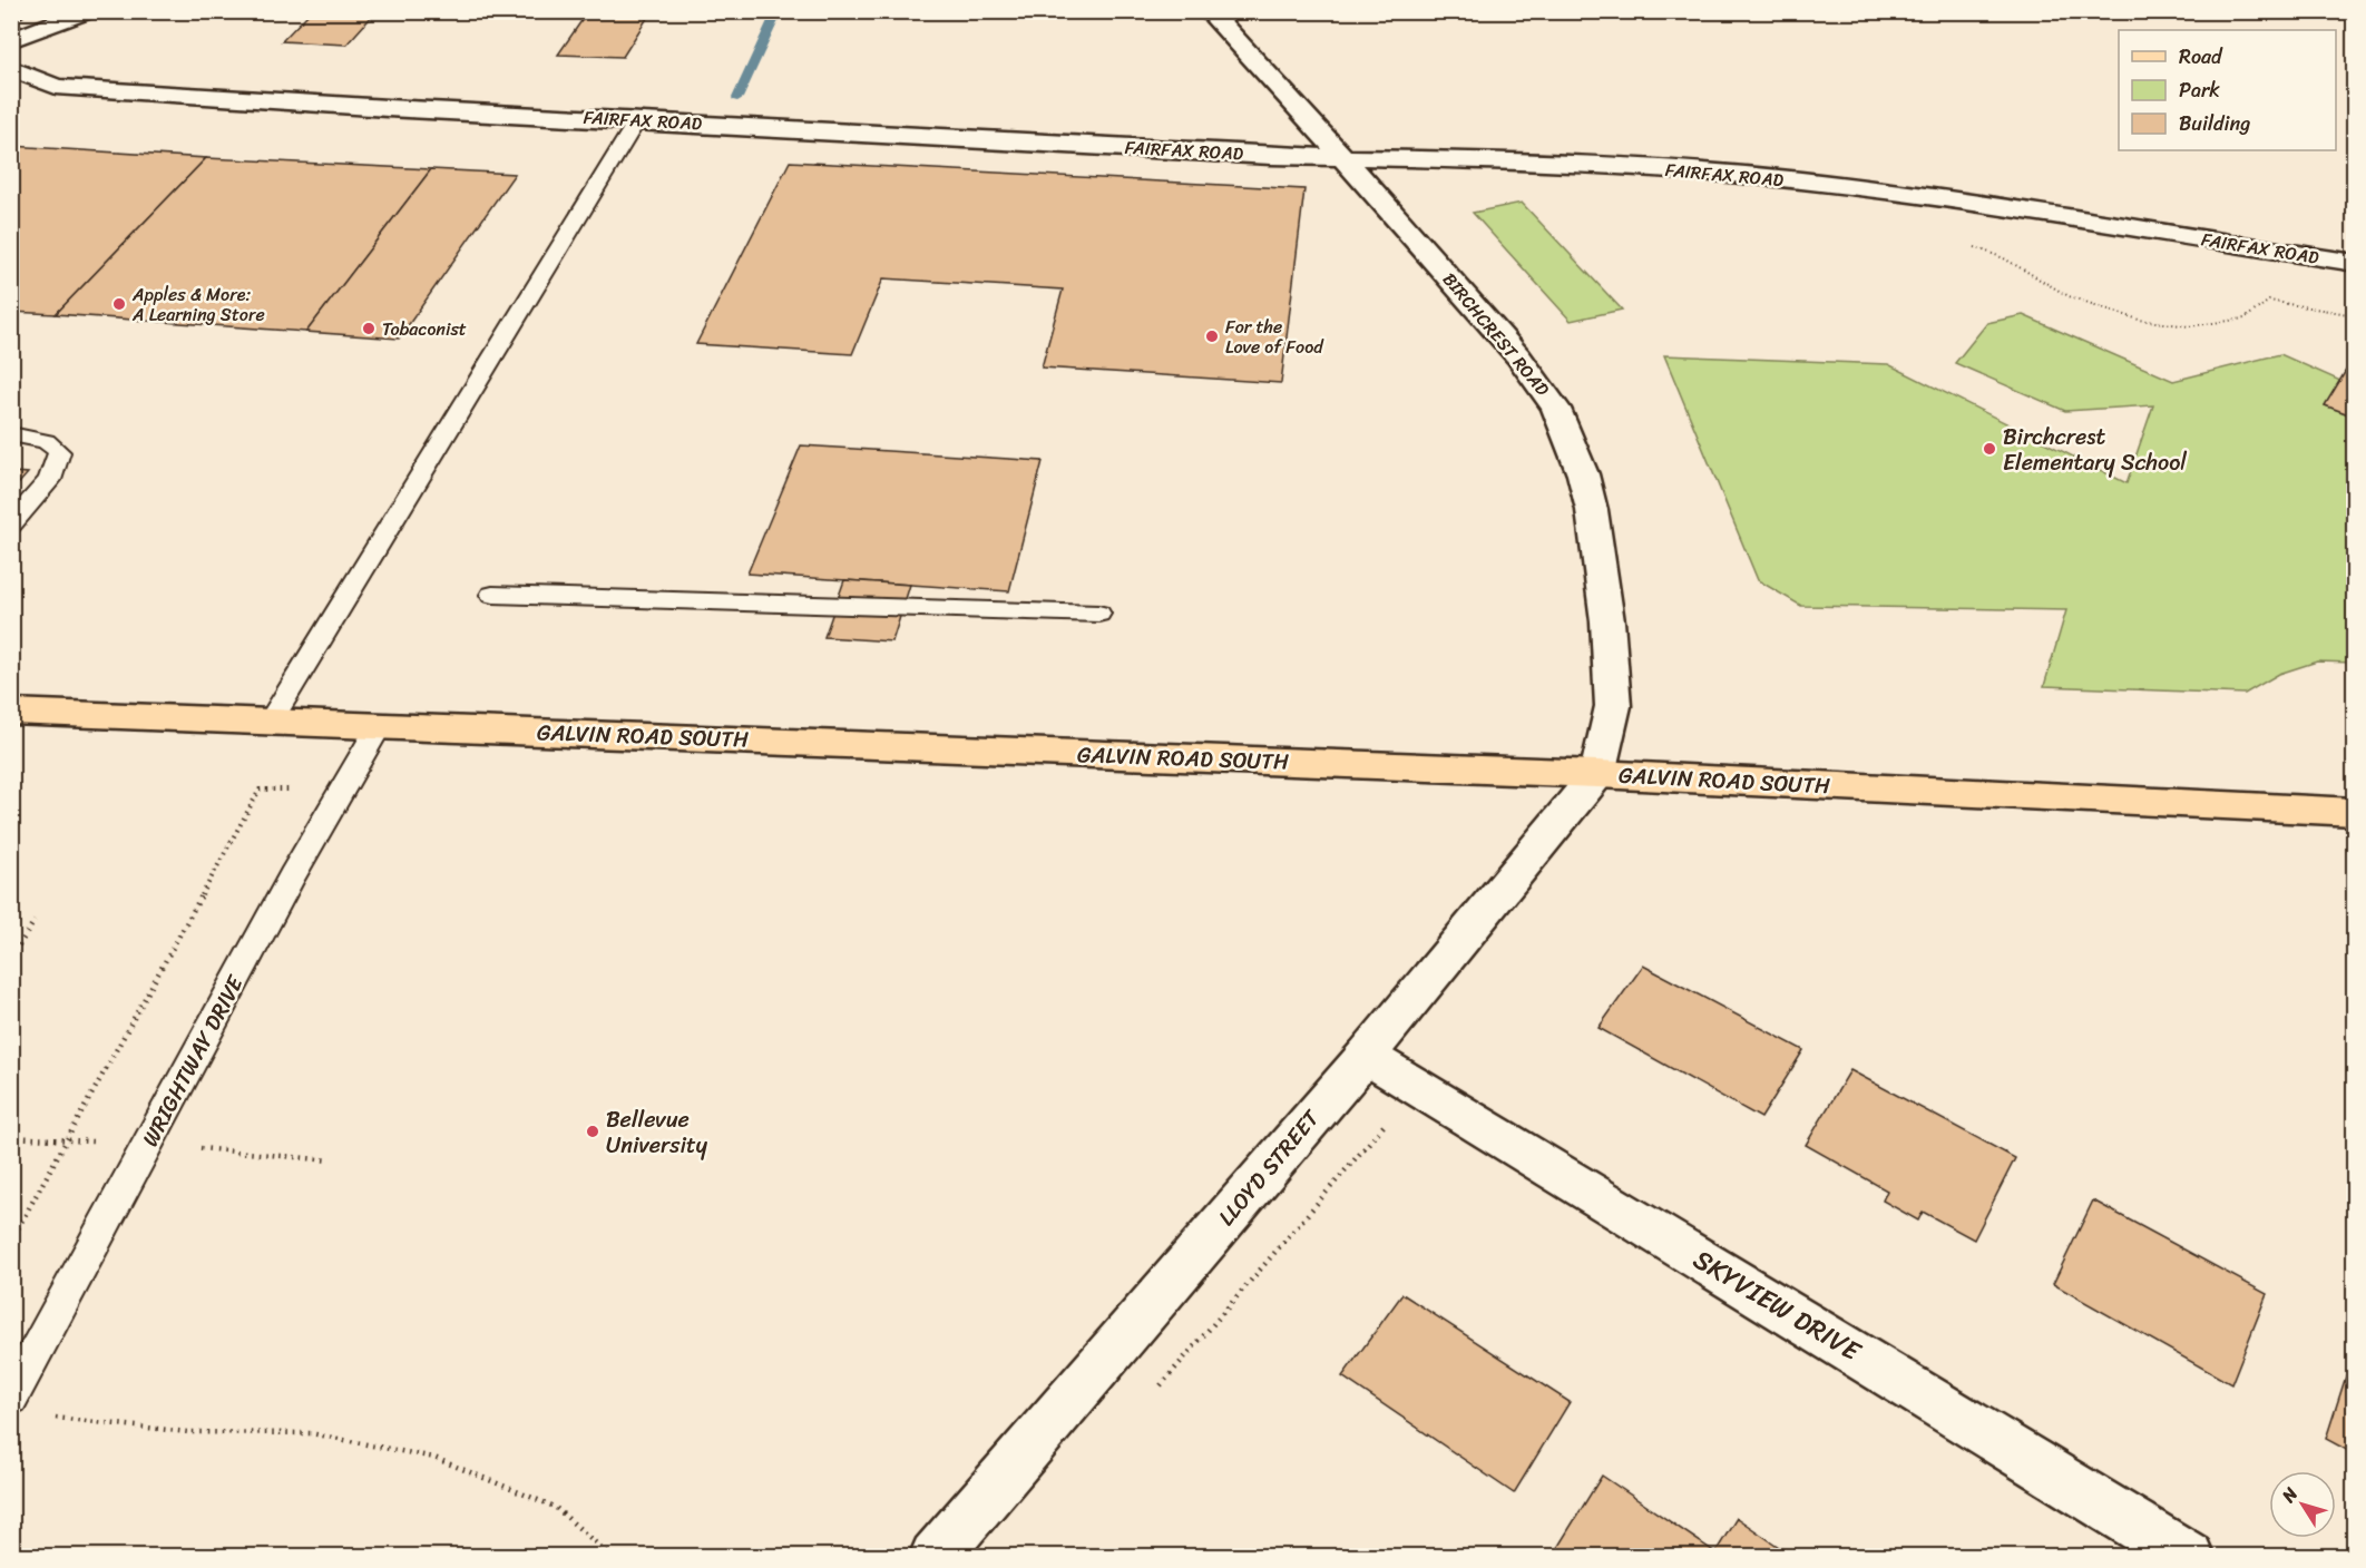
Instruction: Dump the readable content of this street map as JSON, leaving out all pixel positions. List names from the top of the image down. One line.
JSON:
{"streets":{"main road":["GALVIN ROAD SOUTH"],"street":["FAIRFAX ROAD","BIRCHCREST ROAD","LLOYD STREET","SKYVIEW DRIVE"],"lane":["WRIGHTWAY DRIVE"]},"crossings":[["FAIRFAX ROAD","BIRCHCREST ROAD"],["BIRCHCREST ROAD","GALVIN ROAD SOUTH"],["BIRCHCREST ROAD","LLOYD STREET"],["GALVIN ROAD SOUTH","WRIGHTWAY DRIVE"],["GALVIN ROAD SOUTH","LLOYD STREET"],["LLOYD STREET","SKYVIEW DRIVE"]],"places":["Apples & More: A Learning Store","Tobaconist","For the Love of Food","Birchcrest Elementary School","Bellevue University"],"legend":["Road","Park","Building"],"north":"top left"}
